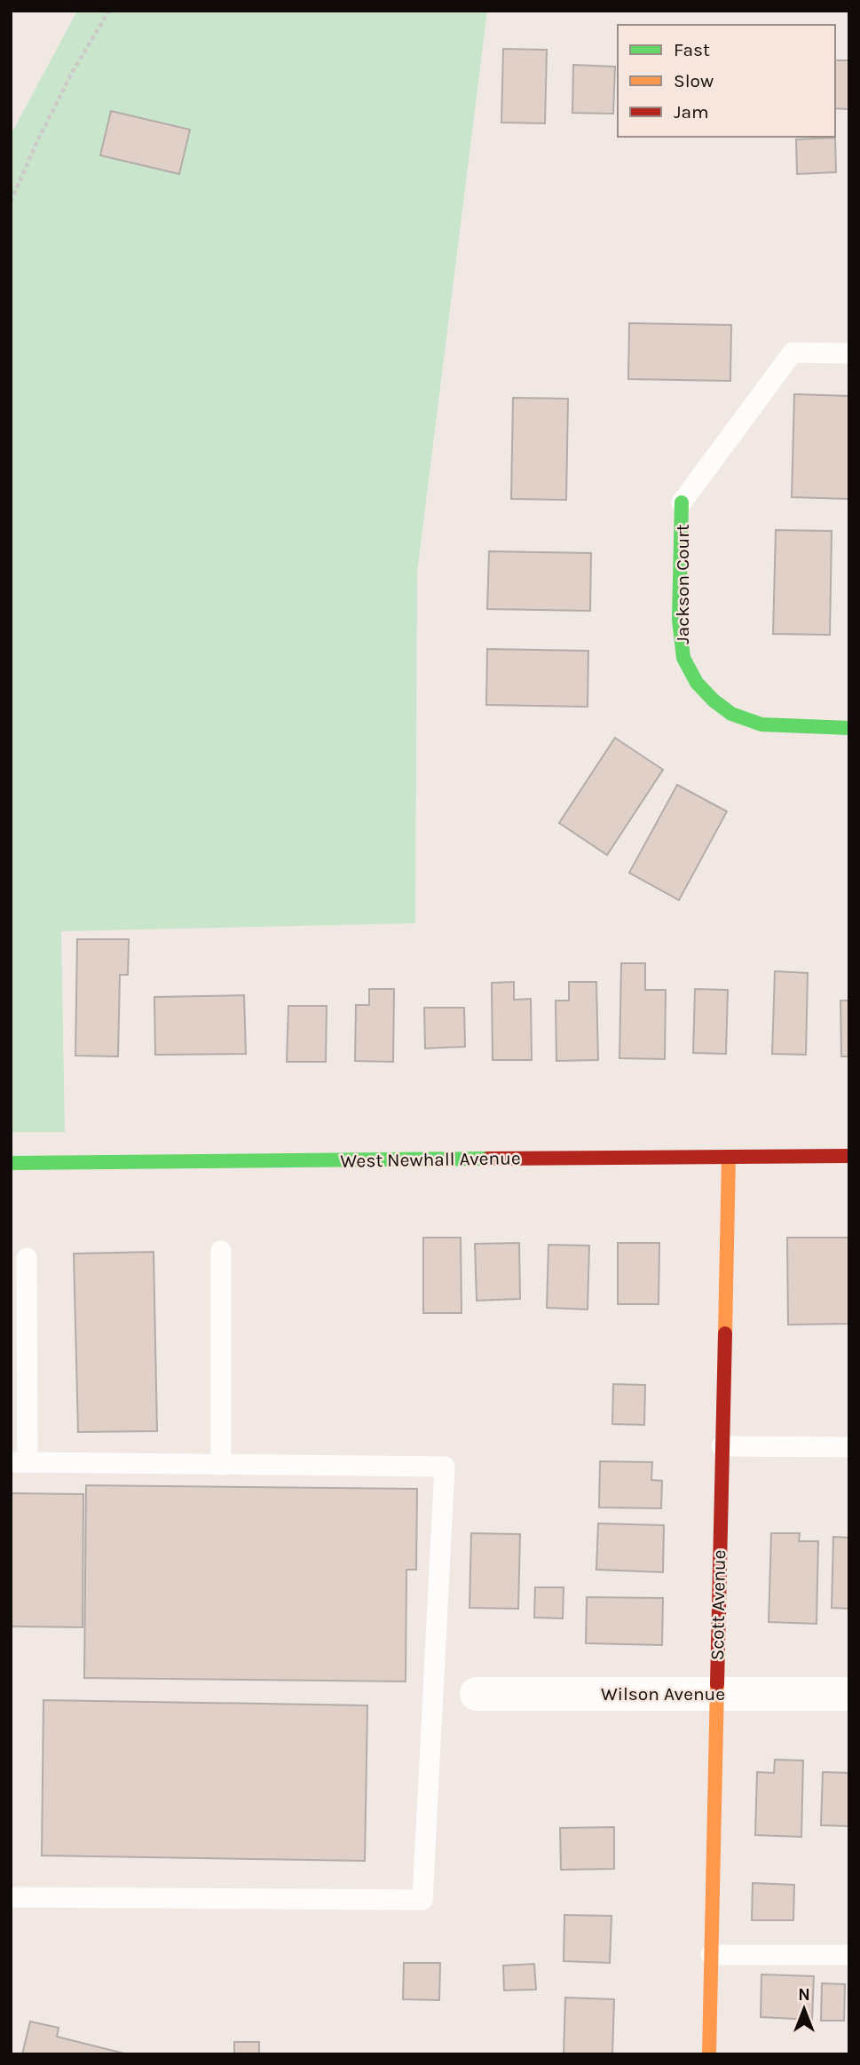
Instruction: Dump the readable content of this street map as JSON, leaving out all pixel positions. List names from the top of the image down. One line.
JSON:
{"streets":{"street":["Jackson Court","West Newhall Avenue","Scott Avenue","Wilson Avenue"]},"crossings":[["West Newhall Avenue","Scott Avenue"],["Scott Avenue","Wilson Avenue"]],"legend":["Fast","Slow","Jam"],"north":"top"}
